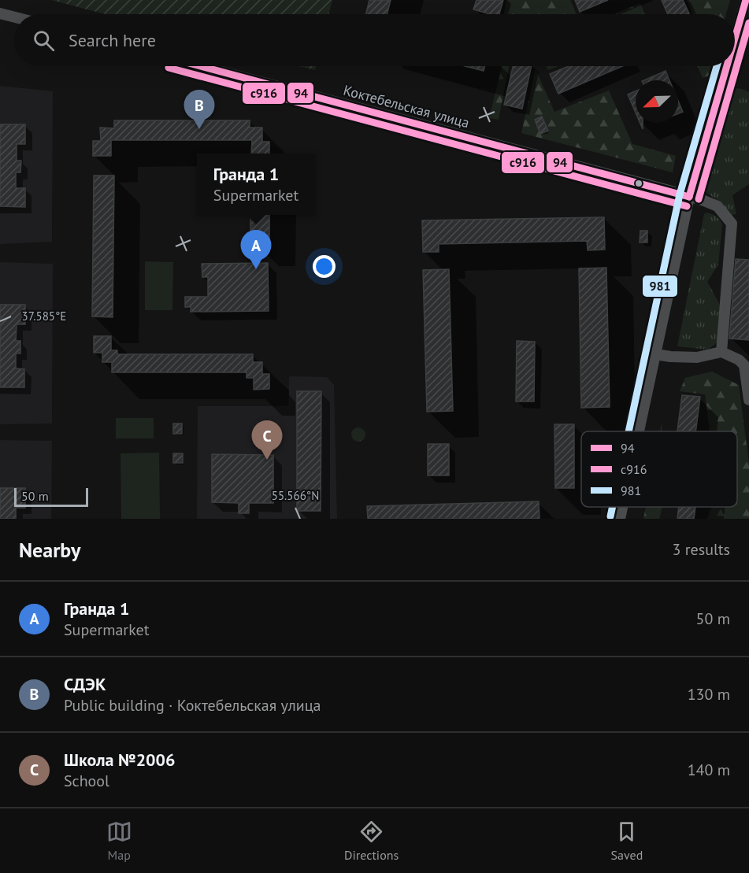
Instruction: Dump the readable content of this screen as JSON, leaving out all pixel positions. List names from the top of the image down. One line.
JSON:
{"streets":{"street":["Коктебельская улица"]},"lines":["transit line 94","transit line с916","transit line 981"],"legend":["94","с916","981"],"scale_bar":"50 m","north":"bottom left","page":{"search":"Search here","pins":["B","A","C"],"popup":["Гранда 1","Supermarket"],"scale":"50 m","heading":["Nearby","3 results"],"list":[{"mark":"A","name":"Гранда 1","note":"Supermarket","value":"50 m"},{"mark":"B","name":"СДЭК","note":"Public building · Коктебельская улица","value":"130 m"},{"mark":"C","name":"Школа №2006","note":"School","value":"140 m"}],"nav":["Map","Directions","Saved"]},"coordinates":["37.585°E","55.566°N"]}
